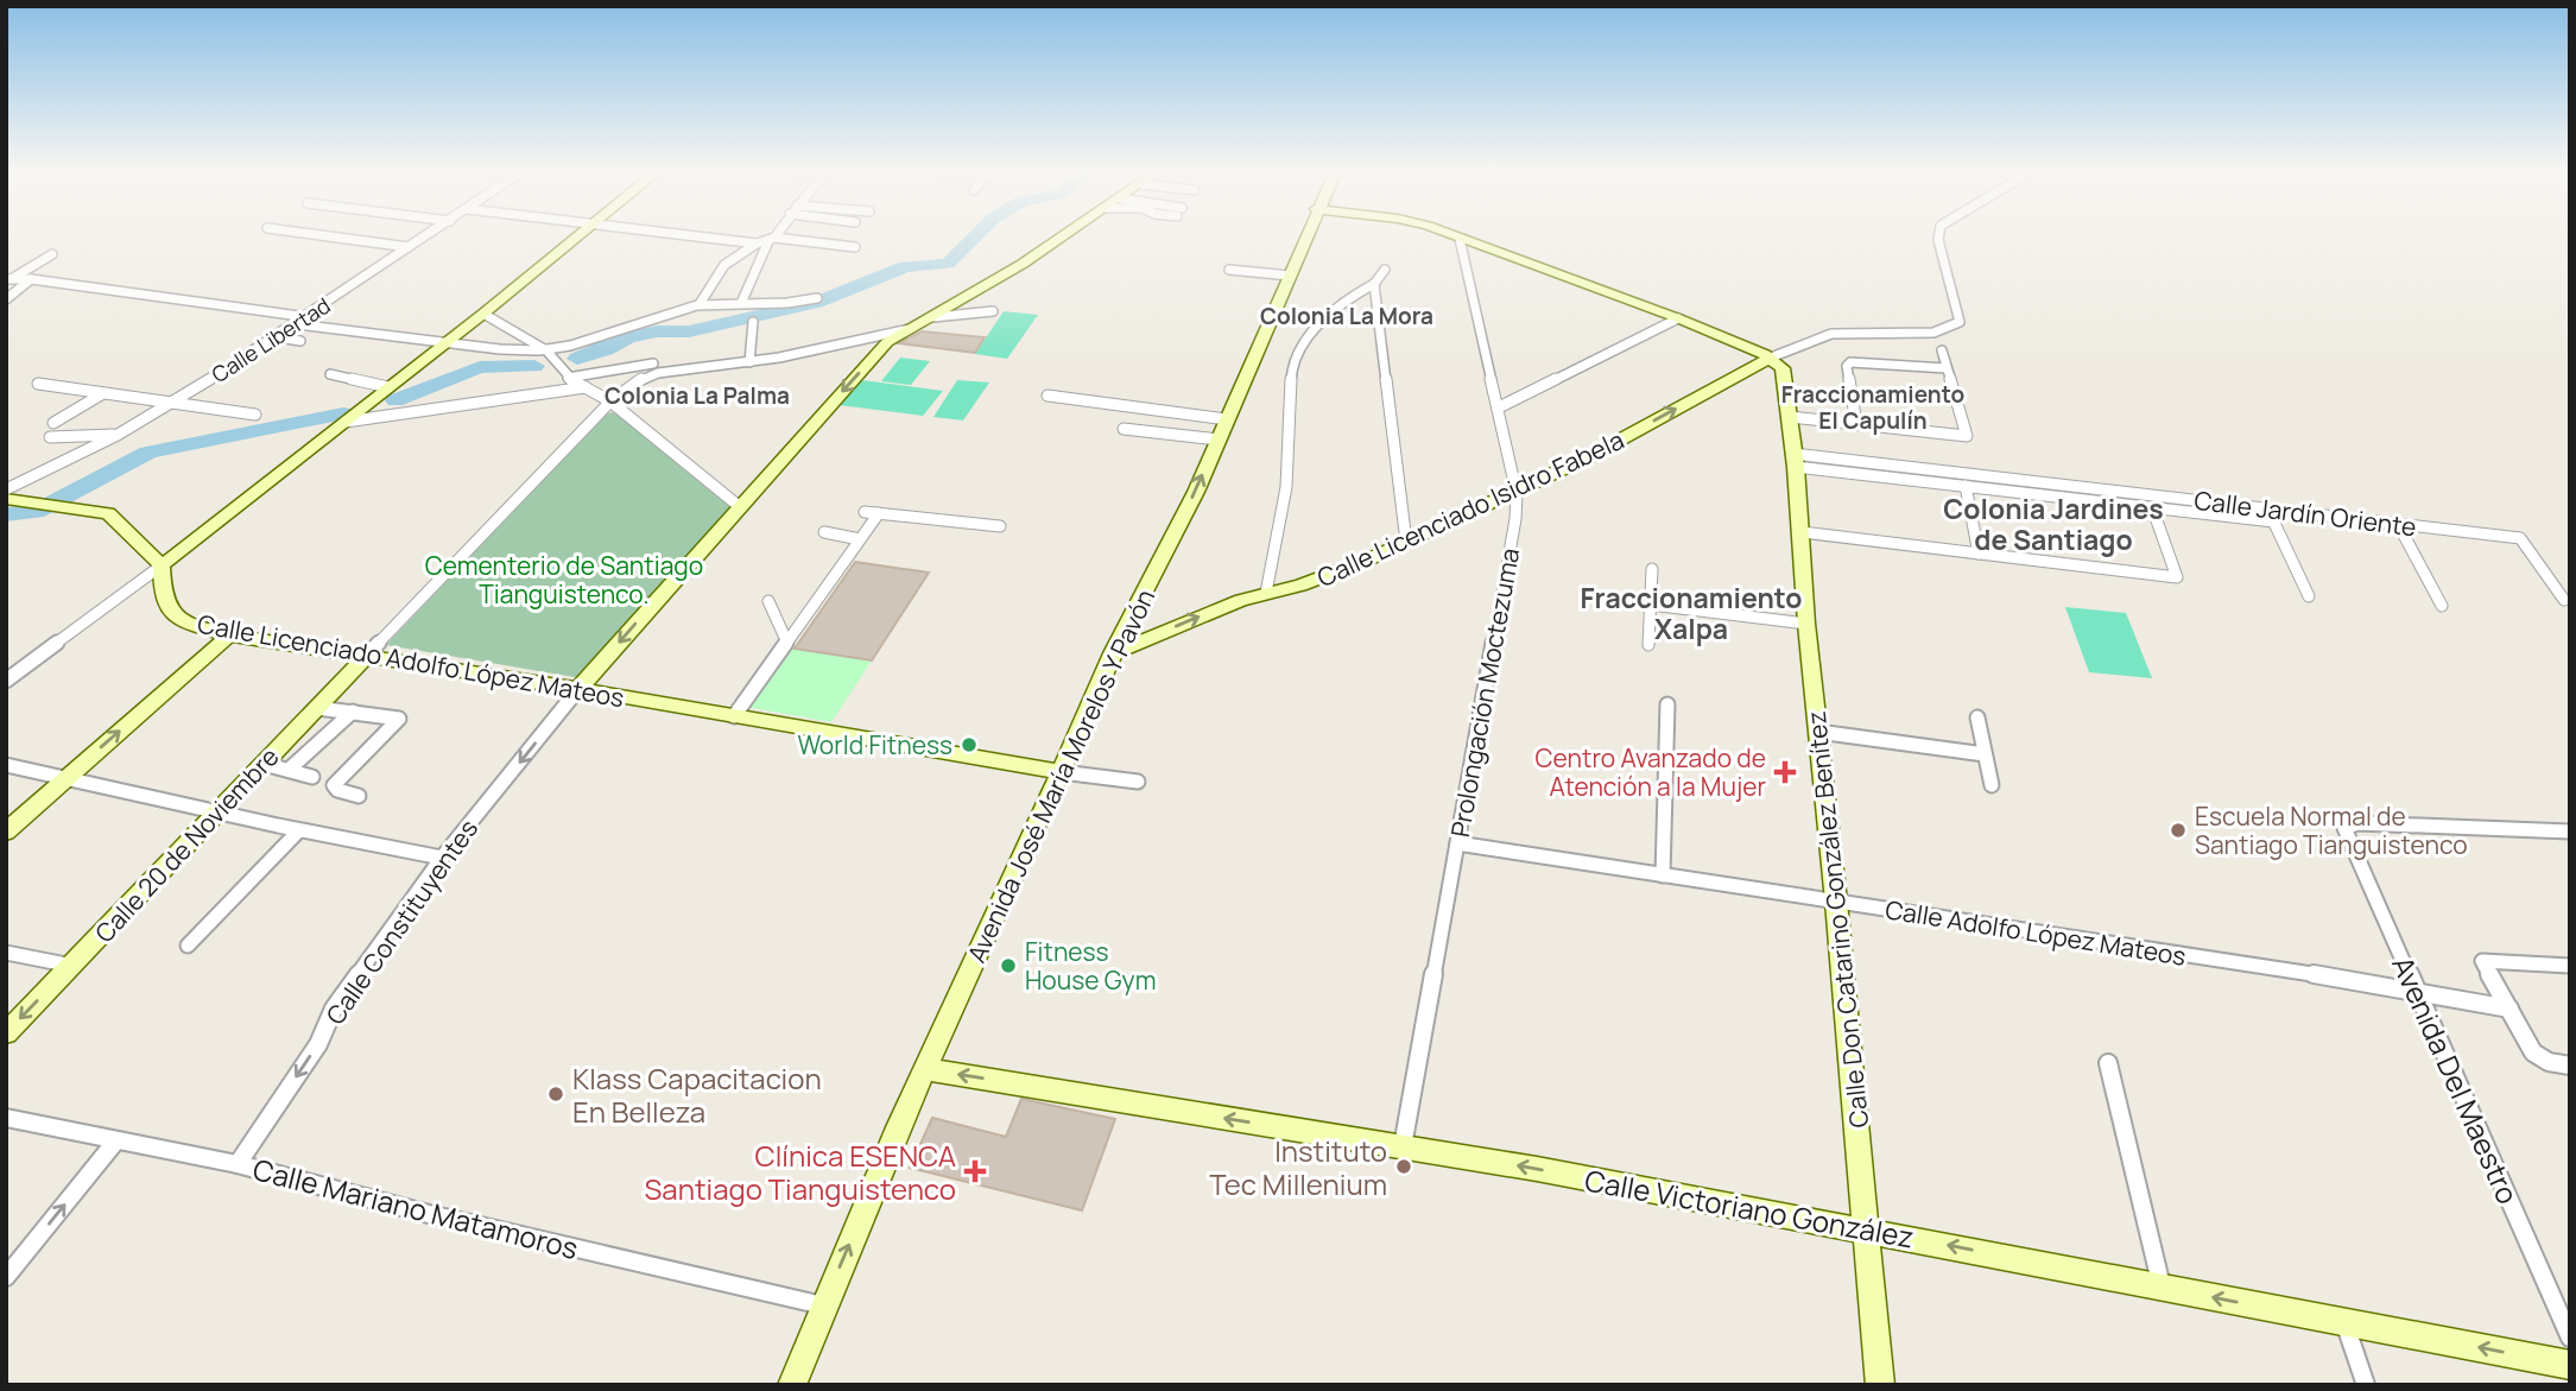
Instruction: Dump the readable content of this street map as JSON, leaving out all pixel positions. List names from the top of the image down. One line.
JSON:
{"streets":{"main road":["Calle Licenciado Isidro Fabela","Calle Licenciado Adolfo López Mateos","Avenida José María Morelos Y Pavón","Calle 20 de Noviembre","Calle Don Catarino González Benítez","Calle Victoriano González"],"street":["Calle Libertad","Calle Jardín Oriente","Prolongación Moctezuma","Calle Constituyentes","Calle Adolfo López Mateos","Avenida Del Maestro","Calle Mariano Matamoros"]},"crossings":[["Calle Licenciado Isidro Fabela","Prolongación Moctezuma"],["Calle Licenciado Isidro Fabela","Avenida José María Morelos Y Pavón"],["Calle Licenciado Isidro Fabela","Calle Don Catarino González Benítez"],["Calle Jardín Oriente","Calle Don Catarino González Benítez"],["Calle Licenciado Adolfo López Mateos","Avenida José María Morelos Y Pavón"],["Calle Licenciado Adolfo López Mateos","Calle 20 de Noviembre"],["Calle Licenciado Adolfo López Mateos","Calle Constituyentes"],["Prolongación Moctezuma","Calle Adolfo López Mateos"],["Prolongación Moctezuma","Calle Victoriano González"],["Avenida José María Morelos Y Pavón","Calle Mariano Matamoros"],["Avenida José María Morelos Y Pavón","Calle Victoriano González"],["Calle Don Catarino González Benítez","Calle Adolfo López Mateos"],["Calle Don Catarino González Benítez","Calle Victoriano González"],["Calle Constituyentes","Calle Mariano Matamoros"],["Calle Adolfo López Mateos","Avenida Del Maestro"]],"one_way":["Calle Licenciado Isidro Fabela","Avenida José María Morelos Y Pavón","Calle Constituyentes","Calle Victoriano González"],"districts":["Colonia La Mora","Fraccionamiento El Capulín","Colonia La Palma","Colonia Jardines de Santiago","Fraccionamiento Xalpa"],"parks":["Cementerio de Santiago Tianguistenco."],"places":{"other":["World Fitness","Escuela Normal de Santiago Tianguistenco","Fitness House Gym","Klass Capacitacion En Belleza","Instituto Tec Millenium"],"health":["Centro Avanzado de Atención a la Mujer","Clínica ESENCA Santiago Tianguistenco"]}}
